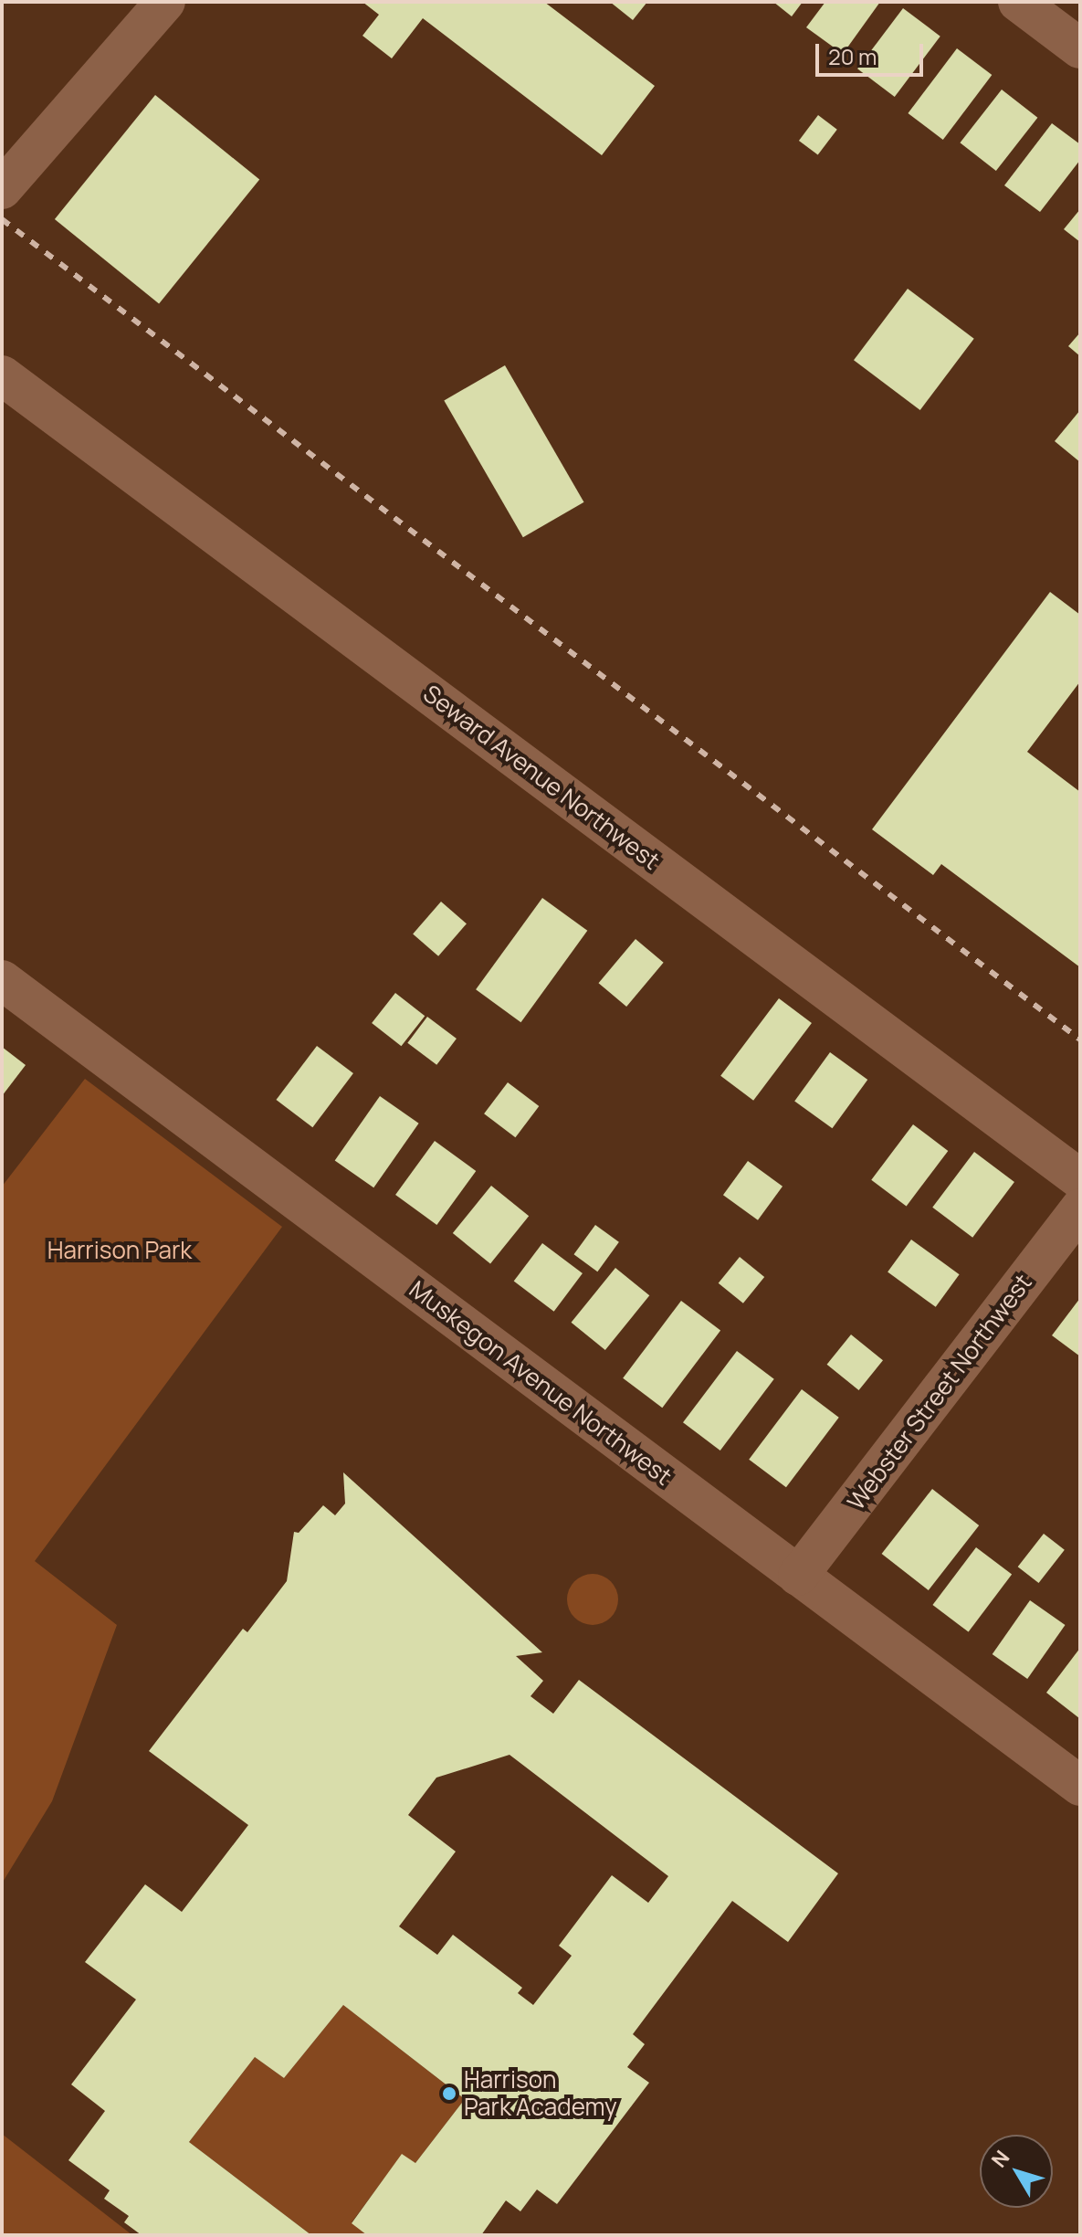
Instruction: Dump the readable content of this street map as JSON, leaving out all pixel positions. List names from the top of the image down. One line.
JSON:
{"streets":{"street":["Seward Avenue Northwest","Muskegon Avenue Northwest","Webster Street Northwest"]},"crossings":[["Muskegon Avenue Northwest","Webster Street Northwest"]],"parks":["Harrison Park"],"places":["Harrison Park Academy"],"scale_bar":"20 m","north":"top left"}
